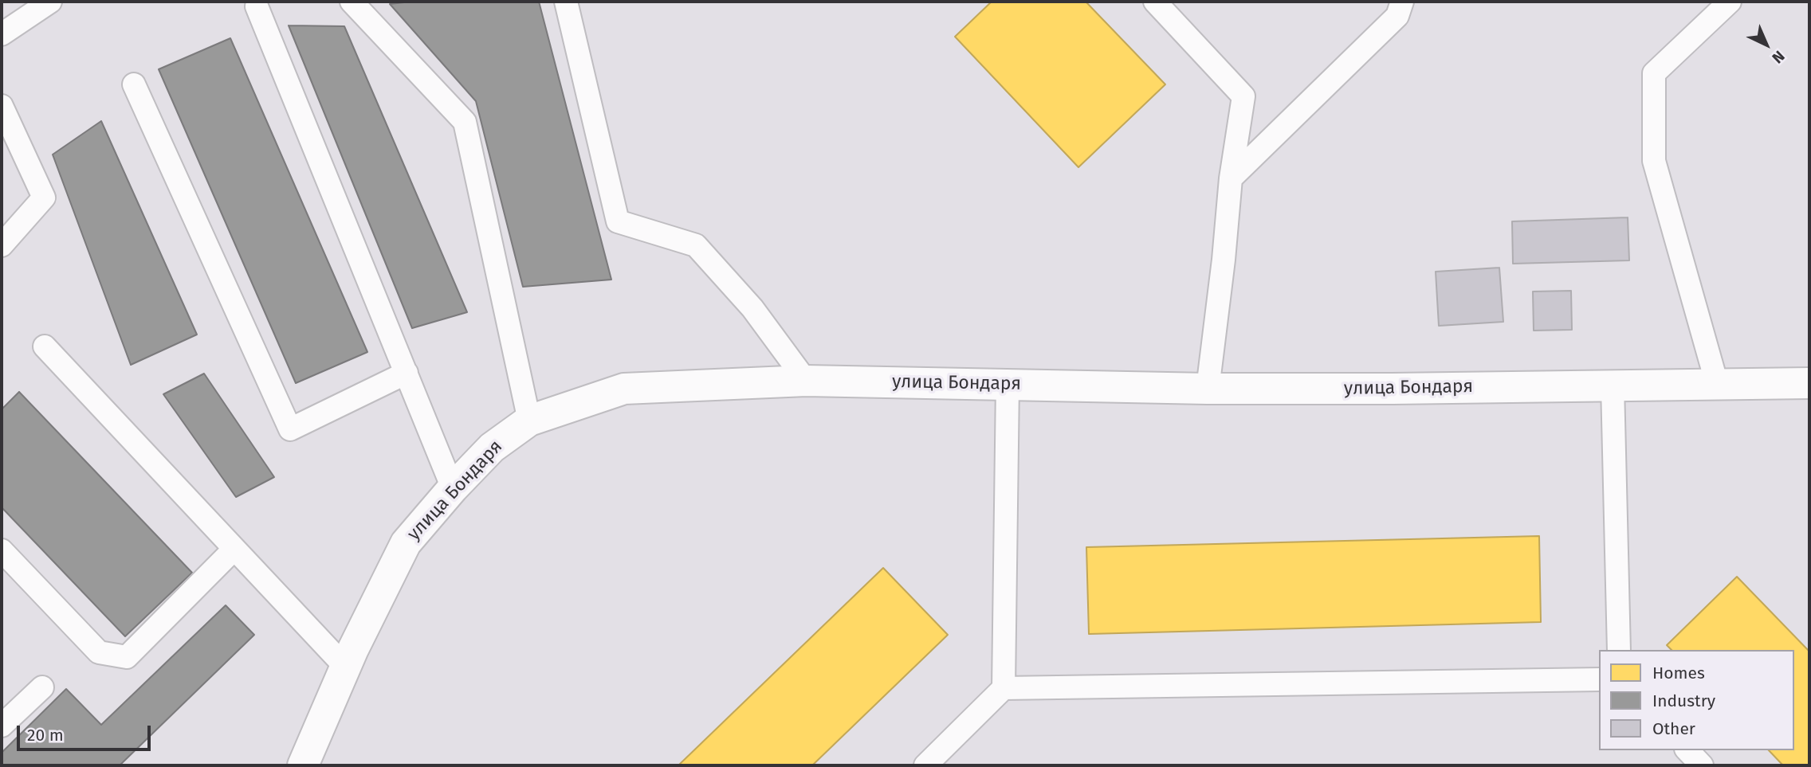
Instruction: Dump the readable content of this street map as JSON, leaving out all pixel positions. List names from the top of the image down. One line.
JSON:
{"streets":{"street":["улица Бондаря"]},"legend":["Homes","Industry","Other"],"scale_bar":"20 m","north":"bottom right"}
